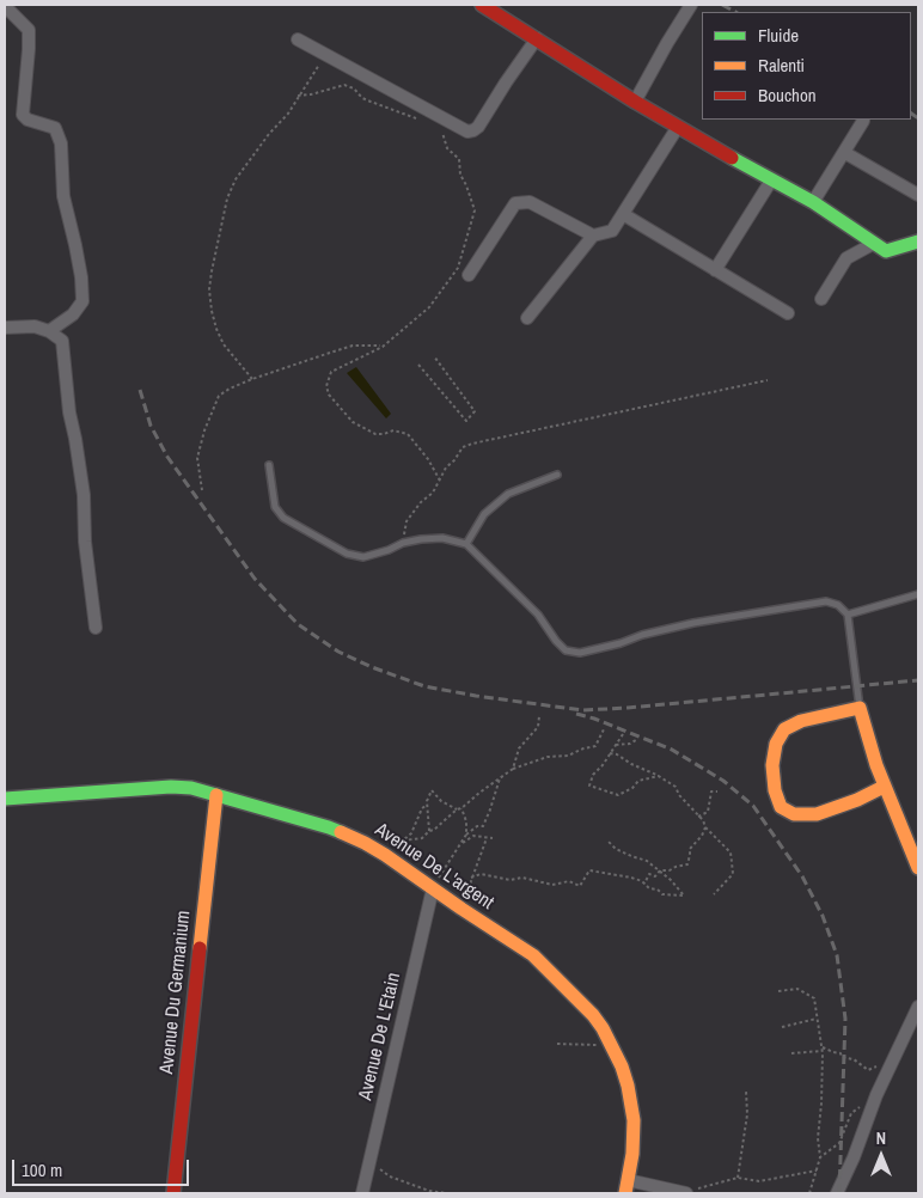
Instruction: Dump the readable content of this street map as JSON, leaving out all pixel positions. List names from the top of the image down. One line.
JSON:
{"streets":{"street":["Avenue De L'argent","Avenue Du Germanium","Avenue De L'Etain"]},"crossings":[["Avenue De L'argent","Avenue Du Germanium"],["Avenue De L'argent","Avenue De L'Etain"]],"legend":["Fluide","Ralenti","Bouchon"],"scale_bar":"100 m","north":"top"}
